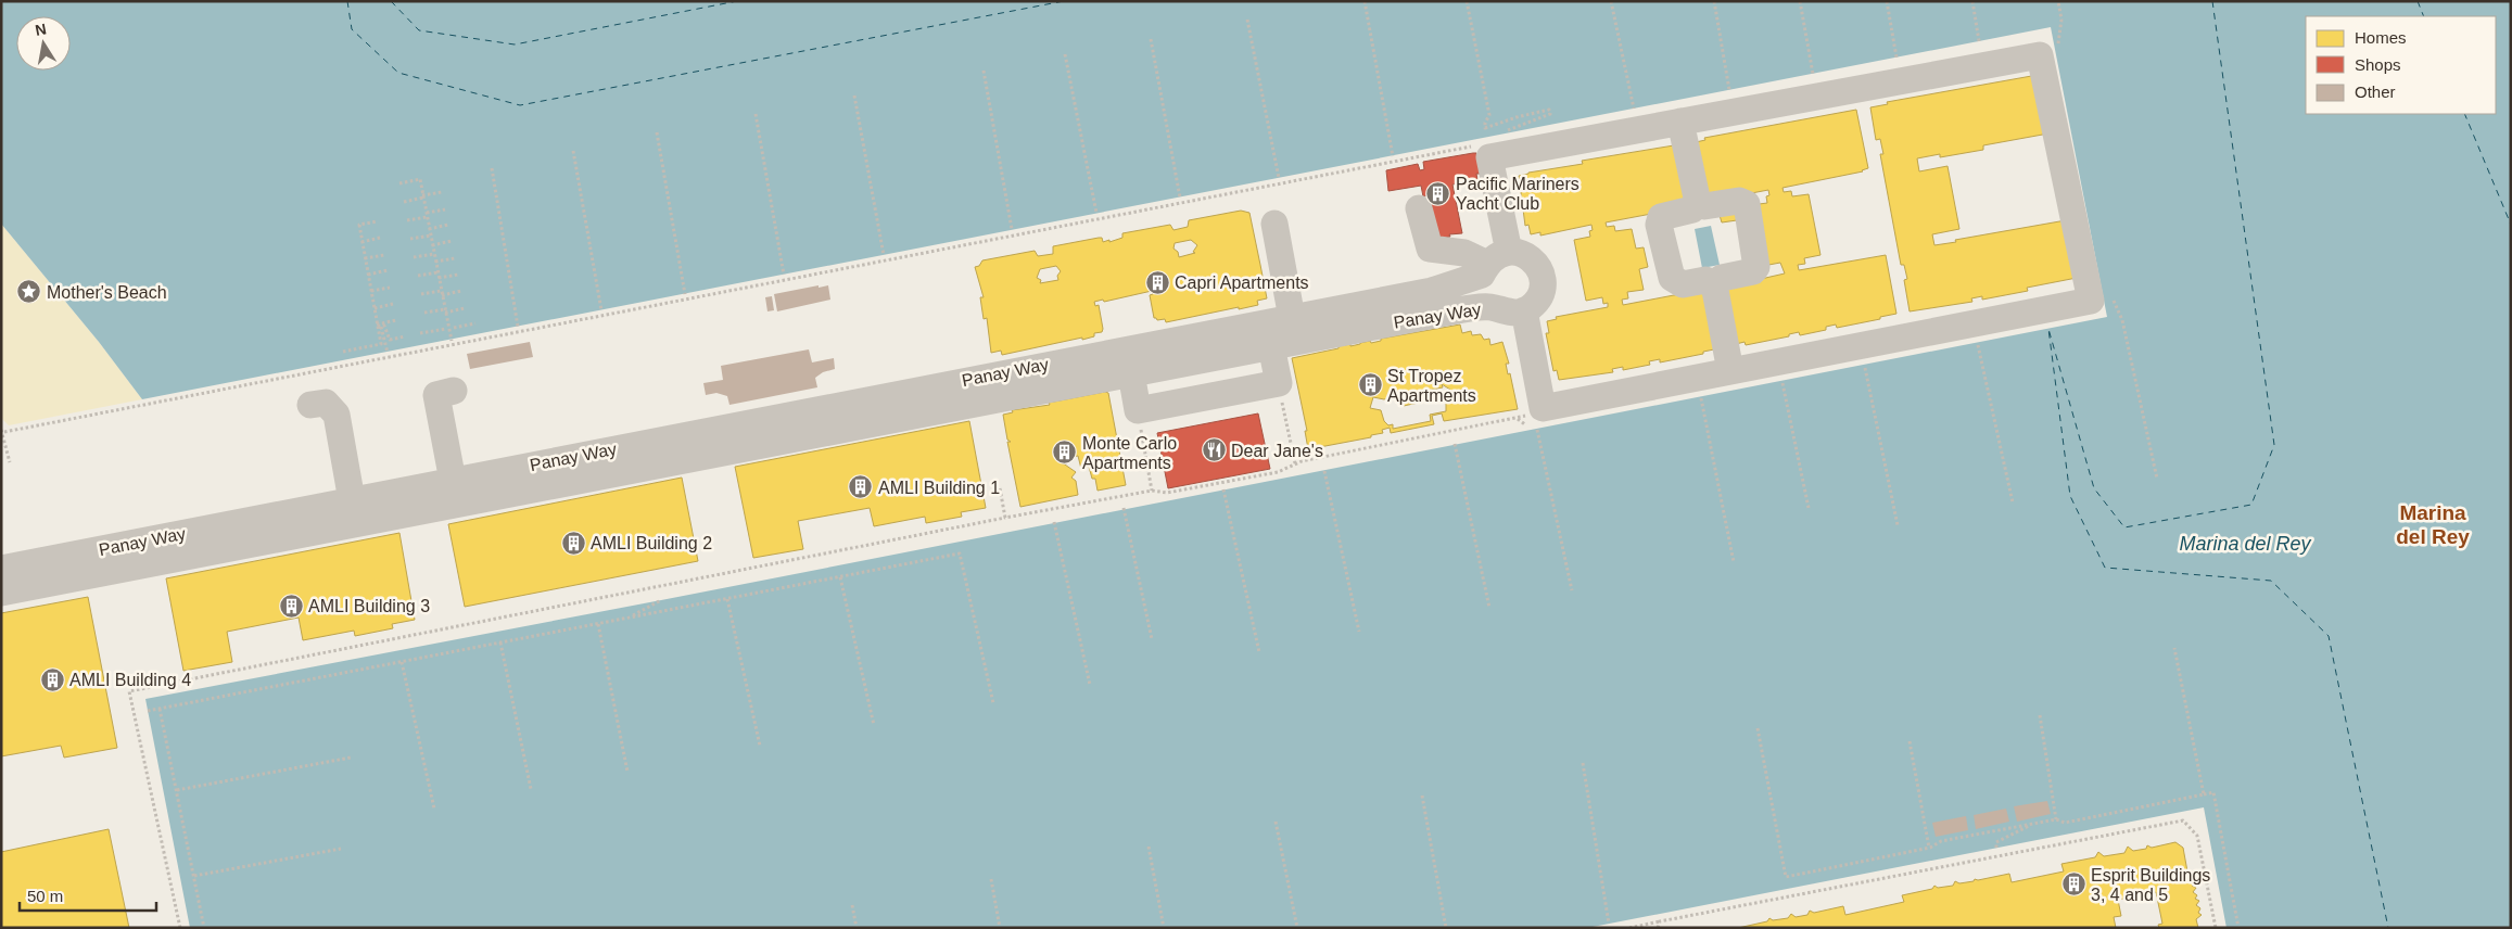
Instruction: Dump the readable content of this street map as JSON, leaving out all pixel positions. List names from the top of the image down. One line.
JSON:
{"streets":{"street":["Panay Way"]},"districts":["Marina del Rey"],"water":["Marina del Rey"],"places":{"building":["Pacific Mariners Yacht Club","Capri Apartments","St Tropez Apartments","Monte Carlo Apartments","AMLI Building 1","AMLI Building 2","AMLI Building 3","AMLI Building 4","Esprit Buildings 3, 4 and 5"],"place":["Mother's Beach"],"restaurant":["Dear Jane's"]},"legend":["Homes","Shops","Other"],"scale_bar":"50 m","north":"top"}
